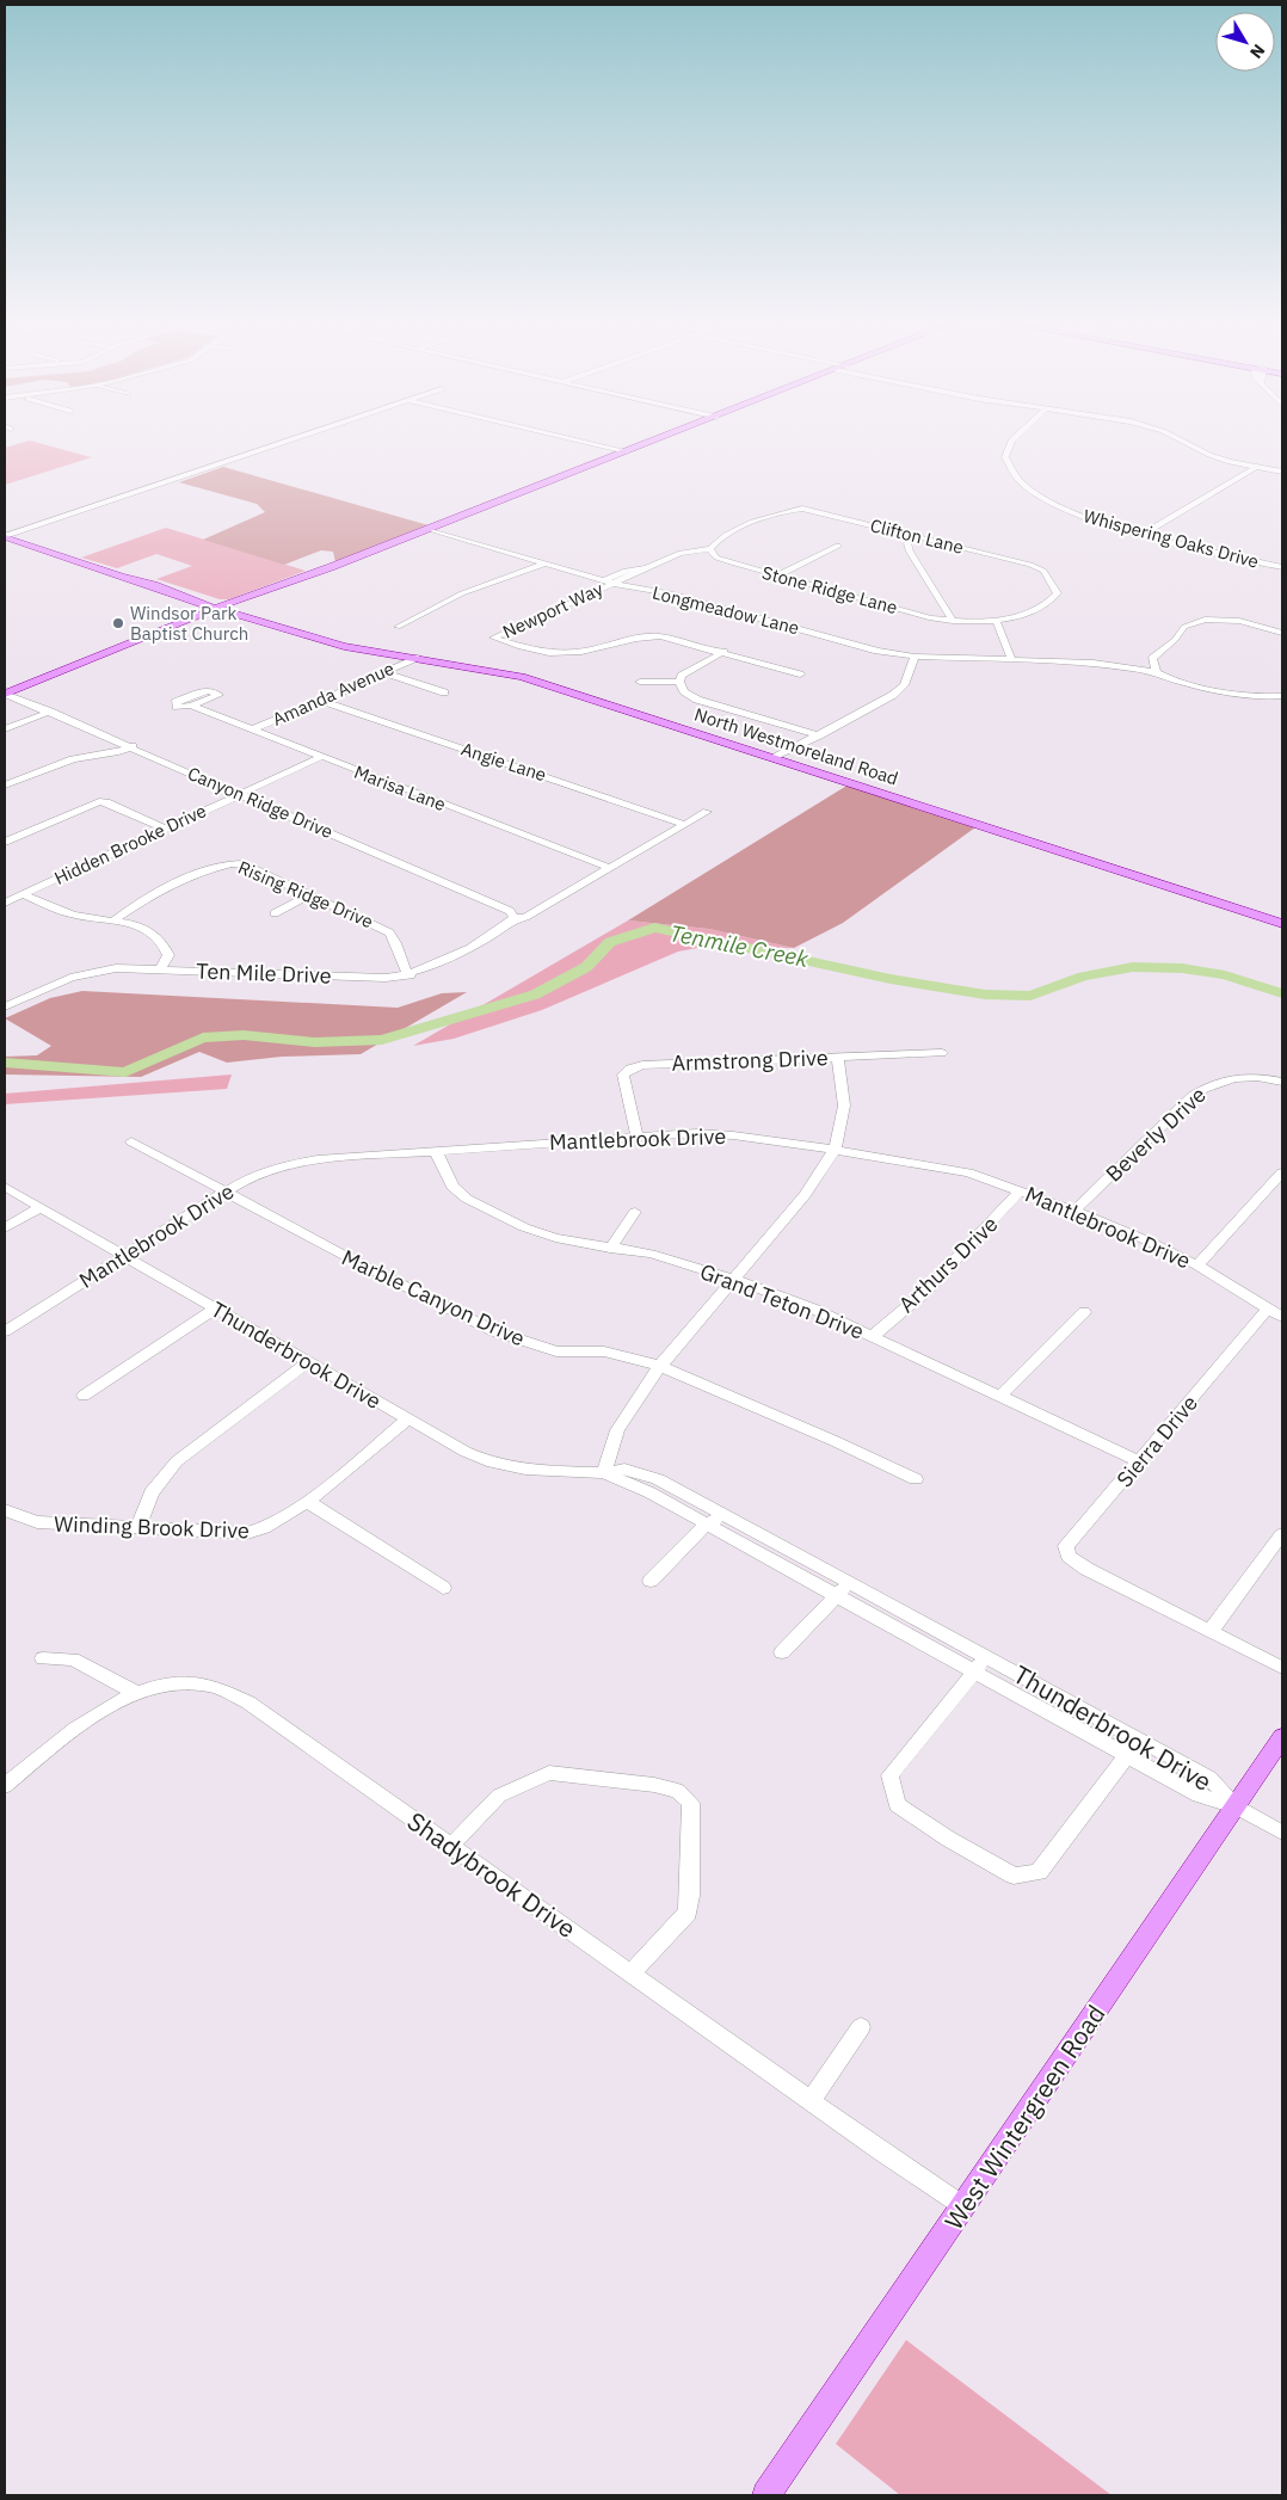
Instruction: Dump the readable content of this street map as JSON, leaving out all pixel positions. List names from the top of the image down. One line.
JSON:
{"streets":{"main road":["North Westmoreland Road","West Wintergreen Road"],"street":["Clifton Lane","Whispering Oaks Drive","Stone Ridge Lane","Newport Way","Longmeadow Lane","Amanda Avenue","Angie Lane","Marisa Lane","Canyon Ridge Drive","Hidden Brooke Drive","Rising Ridge Drive","Ten Mile Drive","Armstrong Drive","Beverly Drive","Mantlebrook Drive","Arthurs Drive","Marble Canyon Drive","Grand Teton Drive","Thunderbrook Drive","Sierra Drive","Winding Brook Drive","Shadybrook Drive"]},"crossings":[["Clifton Lane","Stone Ridge Lane"],["Newport Way","Longmeadow Lane"],["Amanda Avenue","North Westmoreland Road"],["Amanda Avenue","Angie Lane"],["Amanda Avenue","Marisa Lane"],["Angie Lane","Ten Mile Drive"],["Marisa Lane","Hidden Brooke Drive"],["Marisa Lane","Ten Mile Drive"],["Canyon Ridge Drive","Hidden Brooke Drive"],["Canyon Ridge Drive","Ten Mile Drive"],["Rising Ridge Drive","Ten Mile Drive"],["Armstrong Drive","Mantlebrook Drive"],["Beverly Drive","Mantlebrook Drive"],["Mantlebrook Drive","Arthurs Drive"],["Mantlebrook Drive","Marble Canyon Drive"],["Mantlebrook Drive","Grand Teton Drive"],["Mantlebrook Drive","Thunderbrook Drive"],["Mantlebrook Drive","Sierra Drive"],["Arthurs Drive","Grand Teton Drive"],["Grand Teton Drive","Sierra Drive"],["Thunderbrook Drive","Winding Brook Drive"],["Thunderbrook Drive","West Wintergreen Road"],["Shadybrook Drive","West Wintergreen Road"]],"water":["Tenmile Creek"],"places":["Windsor Park Baptist Church"],"north":"bottom right"}
